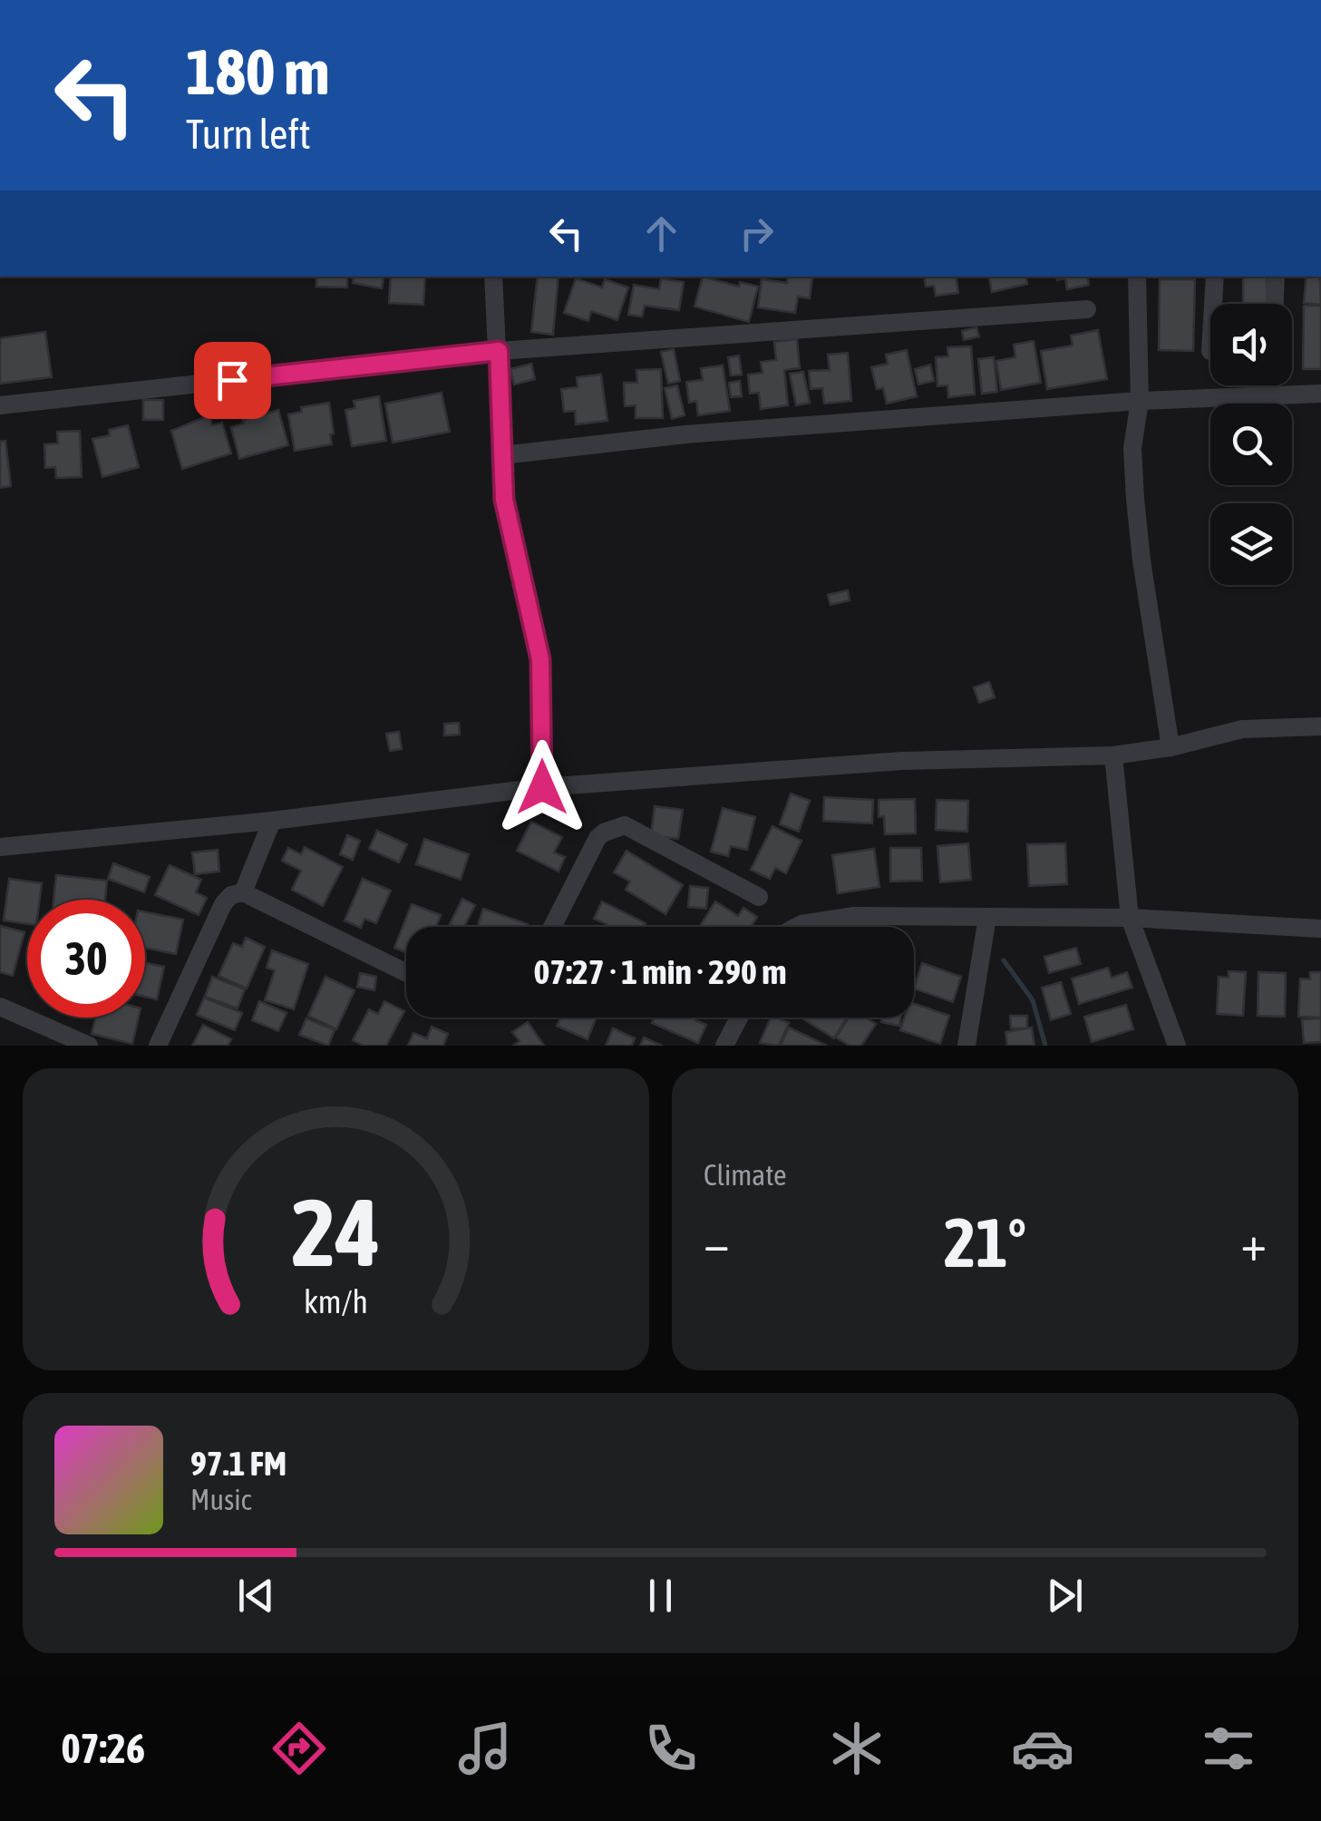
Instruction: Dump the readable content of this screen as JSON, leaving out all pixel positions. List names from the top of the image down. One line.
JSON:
{"page":{"turn":["180 m","Turn left"],"limit":"30","trip":"07:27 · 1 min · 290 m","tile":"Climate","heat":["−","21°","+"],"song":["97.1 FM","Music"],"tabs":"07:26","gauge":["24","km/h"]}}
